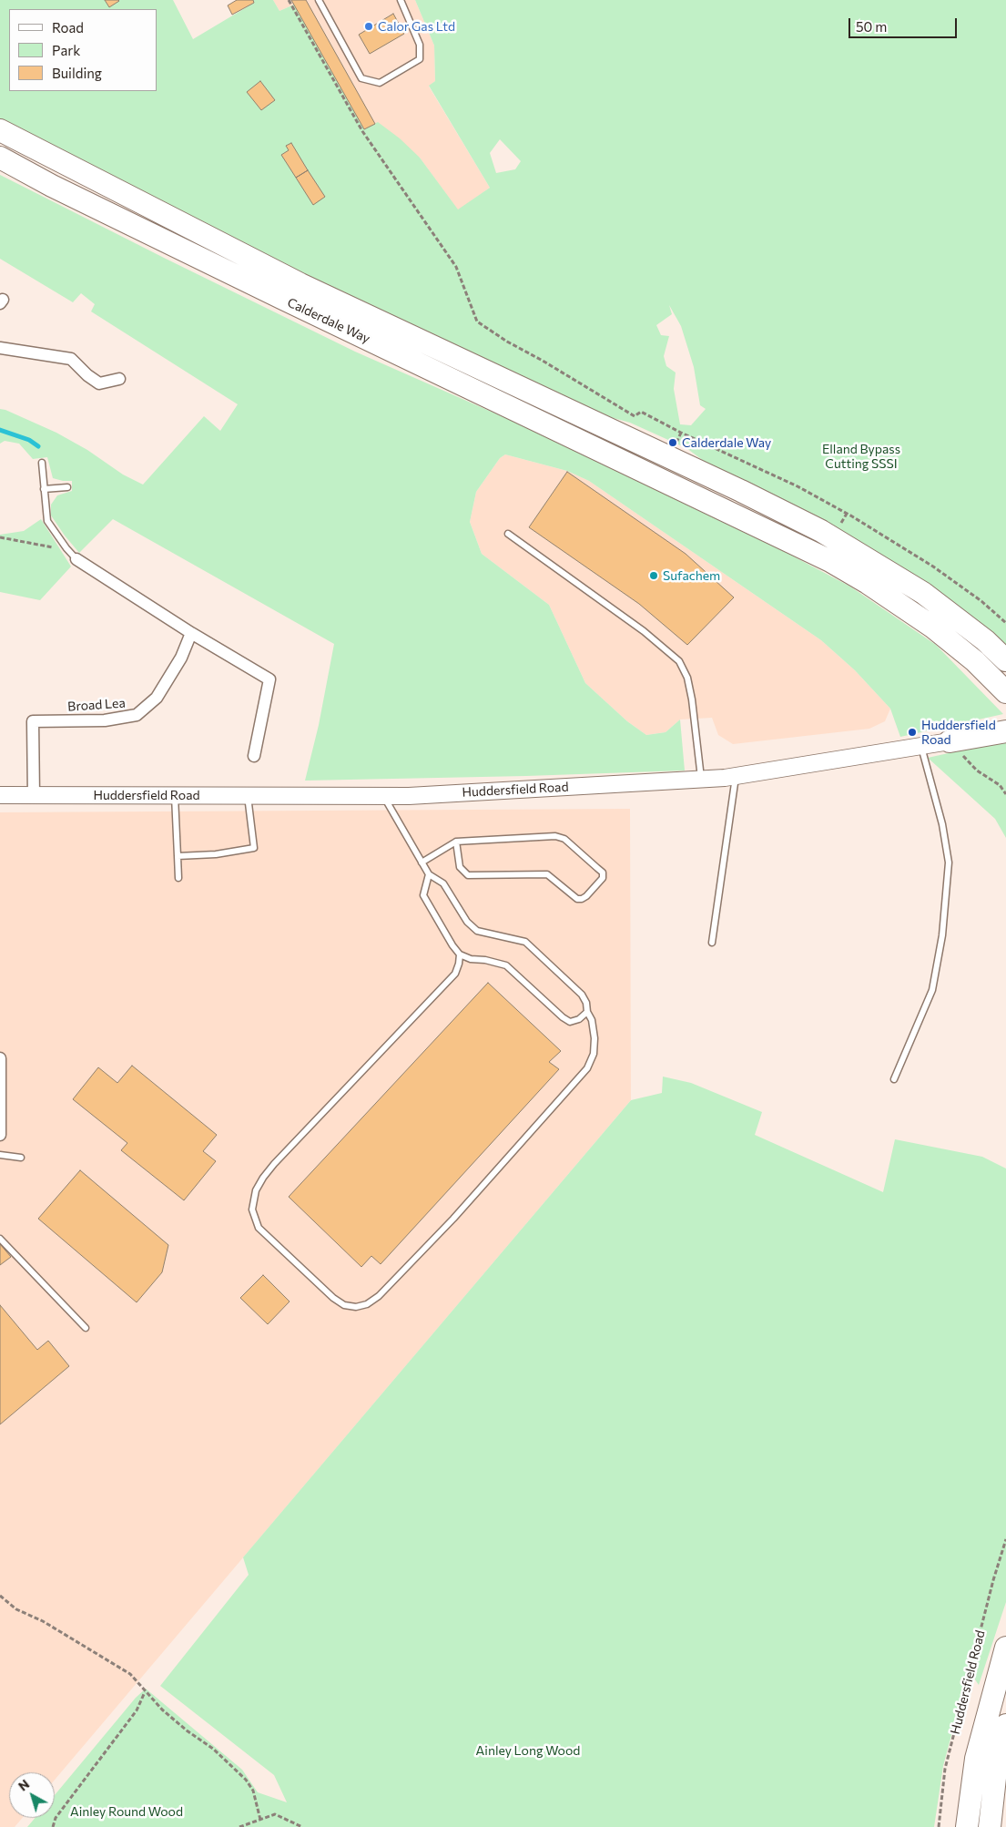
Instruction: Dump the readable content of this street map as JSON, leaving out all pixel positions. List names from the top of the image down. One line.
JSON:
{"streets":{"highway":["Calderdale Way"],"street":["Broad Lea","Huddersfield Road"]},"crossings":[["Broad Lea","Huddersfield Road"]],"parks":["Elland Bypass Cutting SSSI","Ainley Long Wood","Ainley Round Wood"],"places":["Calor Gas Ltd","Calderdale Way","Sufachem","Huddersfield Road"],"legend":["Road","Park","Building"],"scale_bar":"50 m","north":"top left"}
